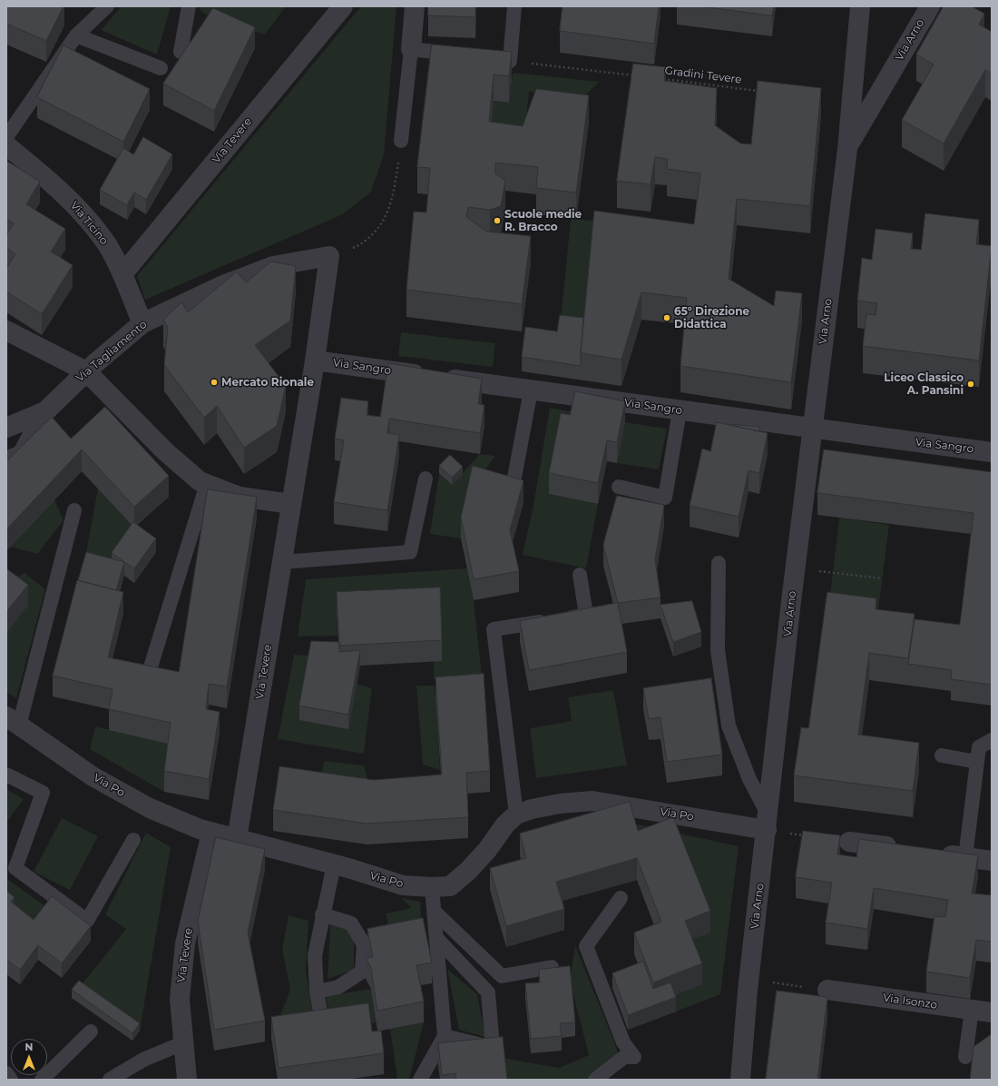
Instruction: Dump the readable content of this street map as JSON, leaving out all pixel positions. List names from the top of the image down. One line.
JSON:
{"streets":{"street":["Via Arno","Via Tevere","Via Ticino","Via Tagliamento","Via Sangro","Via Po","Via Isonzo"],"path":["Gradini Tevere"]},"crossings":[["Via Arno","Via Sangro"],["Via Arno","Via Po"],["Via Tevere","Via Ticino"],["Via Tevere","Via Tagliamento"],["Via Tevere","Via Sangro"],["Via Tevere","Via Po"],["Via Ticino","Via Tagliamento"]],"places":["Scuole medie R. Bracco","65° Direzione Didattica","Mercato Rionale","Liceo Classico A. Pansini"],"north":"top"}
